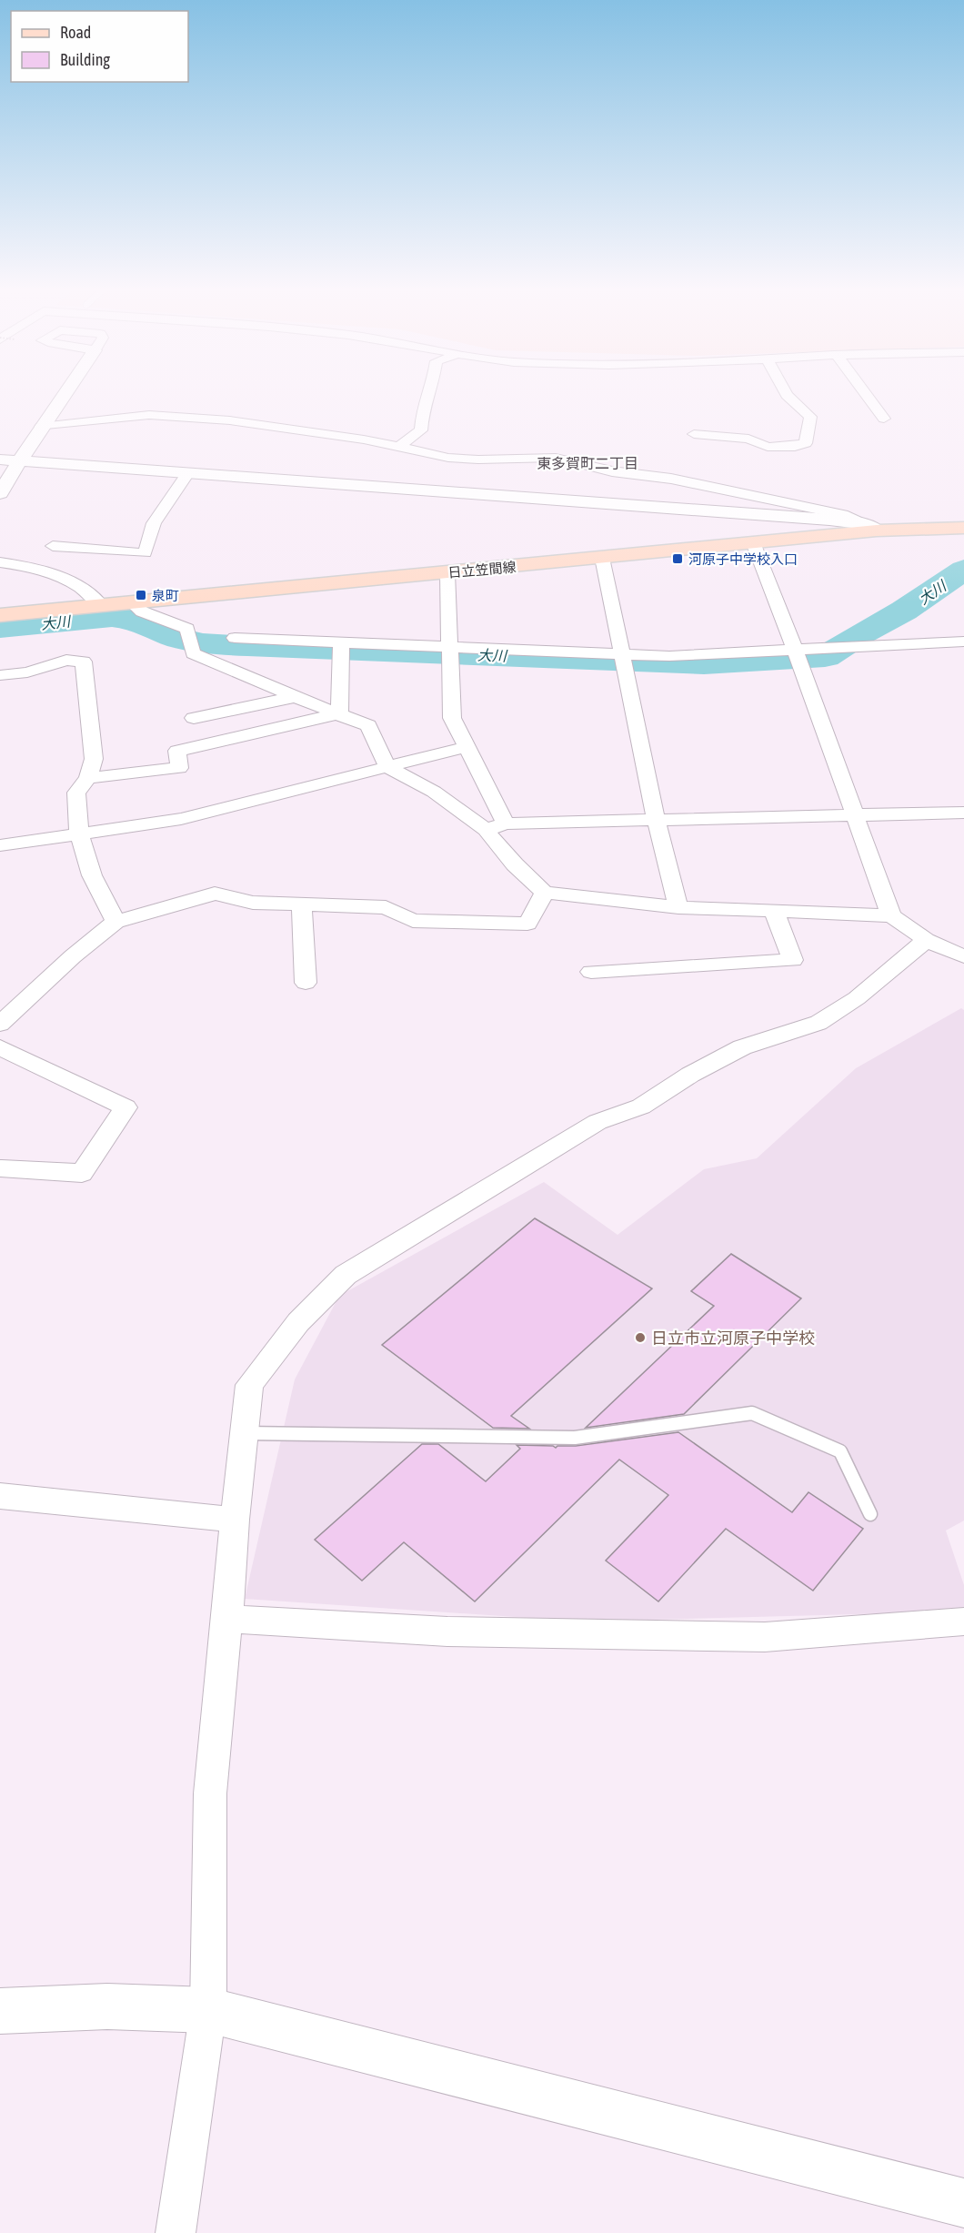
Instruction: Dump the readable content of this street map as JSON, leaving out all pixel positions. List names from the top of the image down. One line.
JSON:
{"streets":{"main road":["日立笠間線"]},"districts":["東多賀町二丁目"],"water":["大川"],"places":{"transit":["河原子中学校入口","泉町"],"other":["日立市立河原子中学校"]},"legend":["Road","Building"]}
